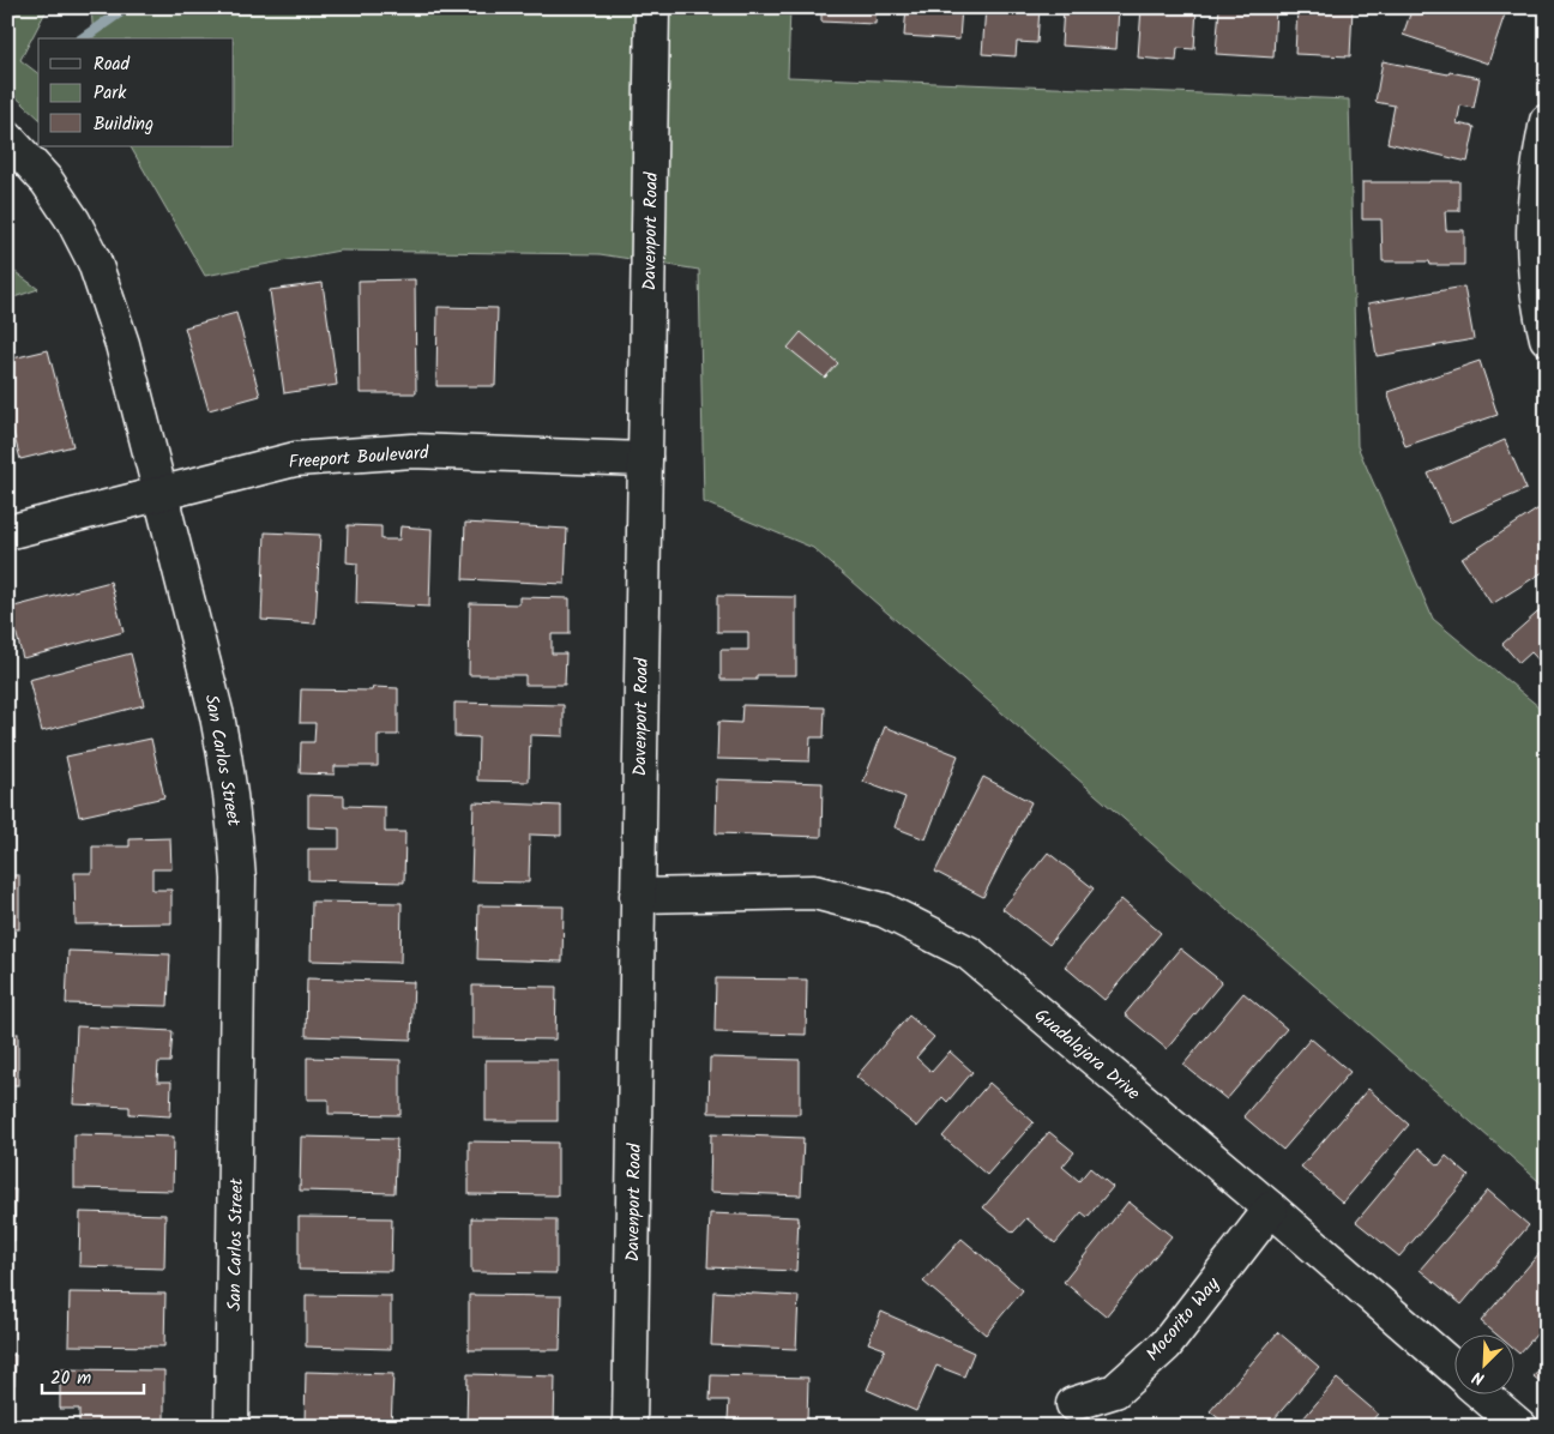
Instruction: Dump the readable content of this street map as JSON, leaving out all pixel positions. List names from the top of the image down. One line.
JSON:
{"streets":{"street":["Davenport Road","Freeport Boulevard","San Carlos Street","Guadalajara Drive","Mocorito Way"]},"crossings":[["Davenport Road","Freeport Boulevard"],["Davenport Road","Guadalajara Drive"],["Freeport Boulevard","San Carlos Street"],["Guadalajara Drive","Mocorito Way"]],"legend":["Road","Park","Building"],"scale_bar":"20 m","north":"bottom left"}
